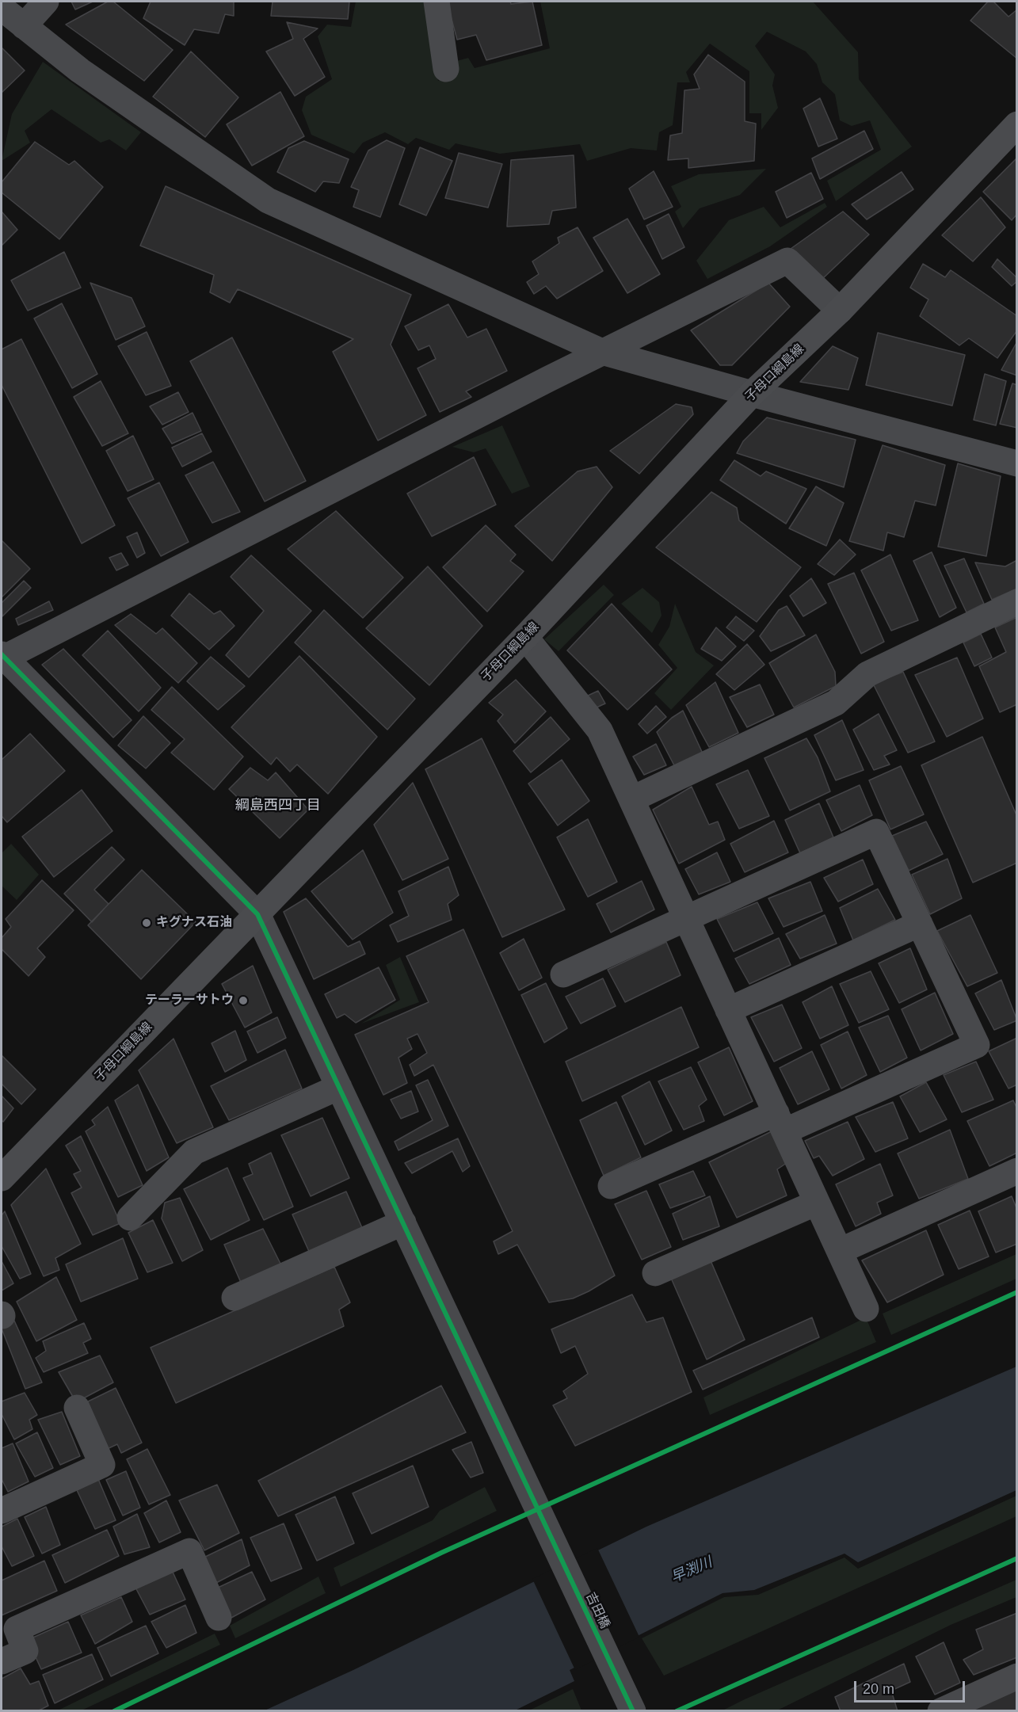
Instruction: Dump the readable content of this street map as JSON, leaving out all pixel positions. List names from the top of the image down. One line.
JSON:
{"streets":{"main road":["子母口綱島線"],"street":["吉田橋"]},"crossings":[["子母口綱島線","吉田橋"]],"districts":["綱島西四丁目"],"water":["早渕川"],"places":["キグナス石油","テーラーサトウ"],"scale_bar":"20 m"}
